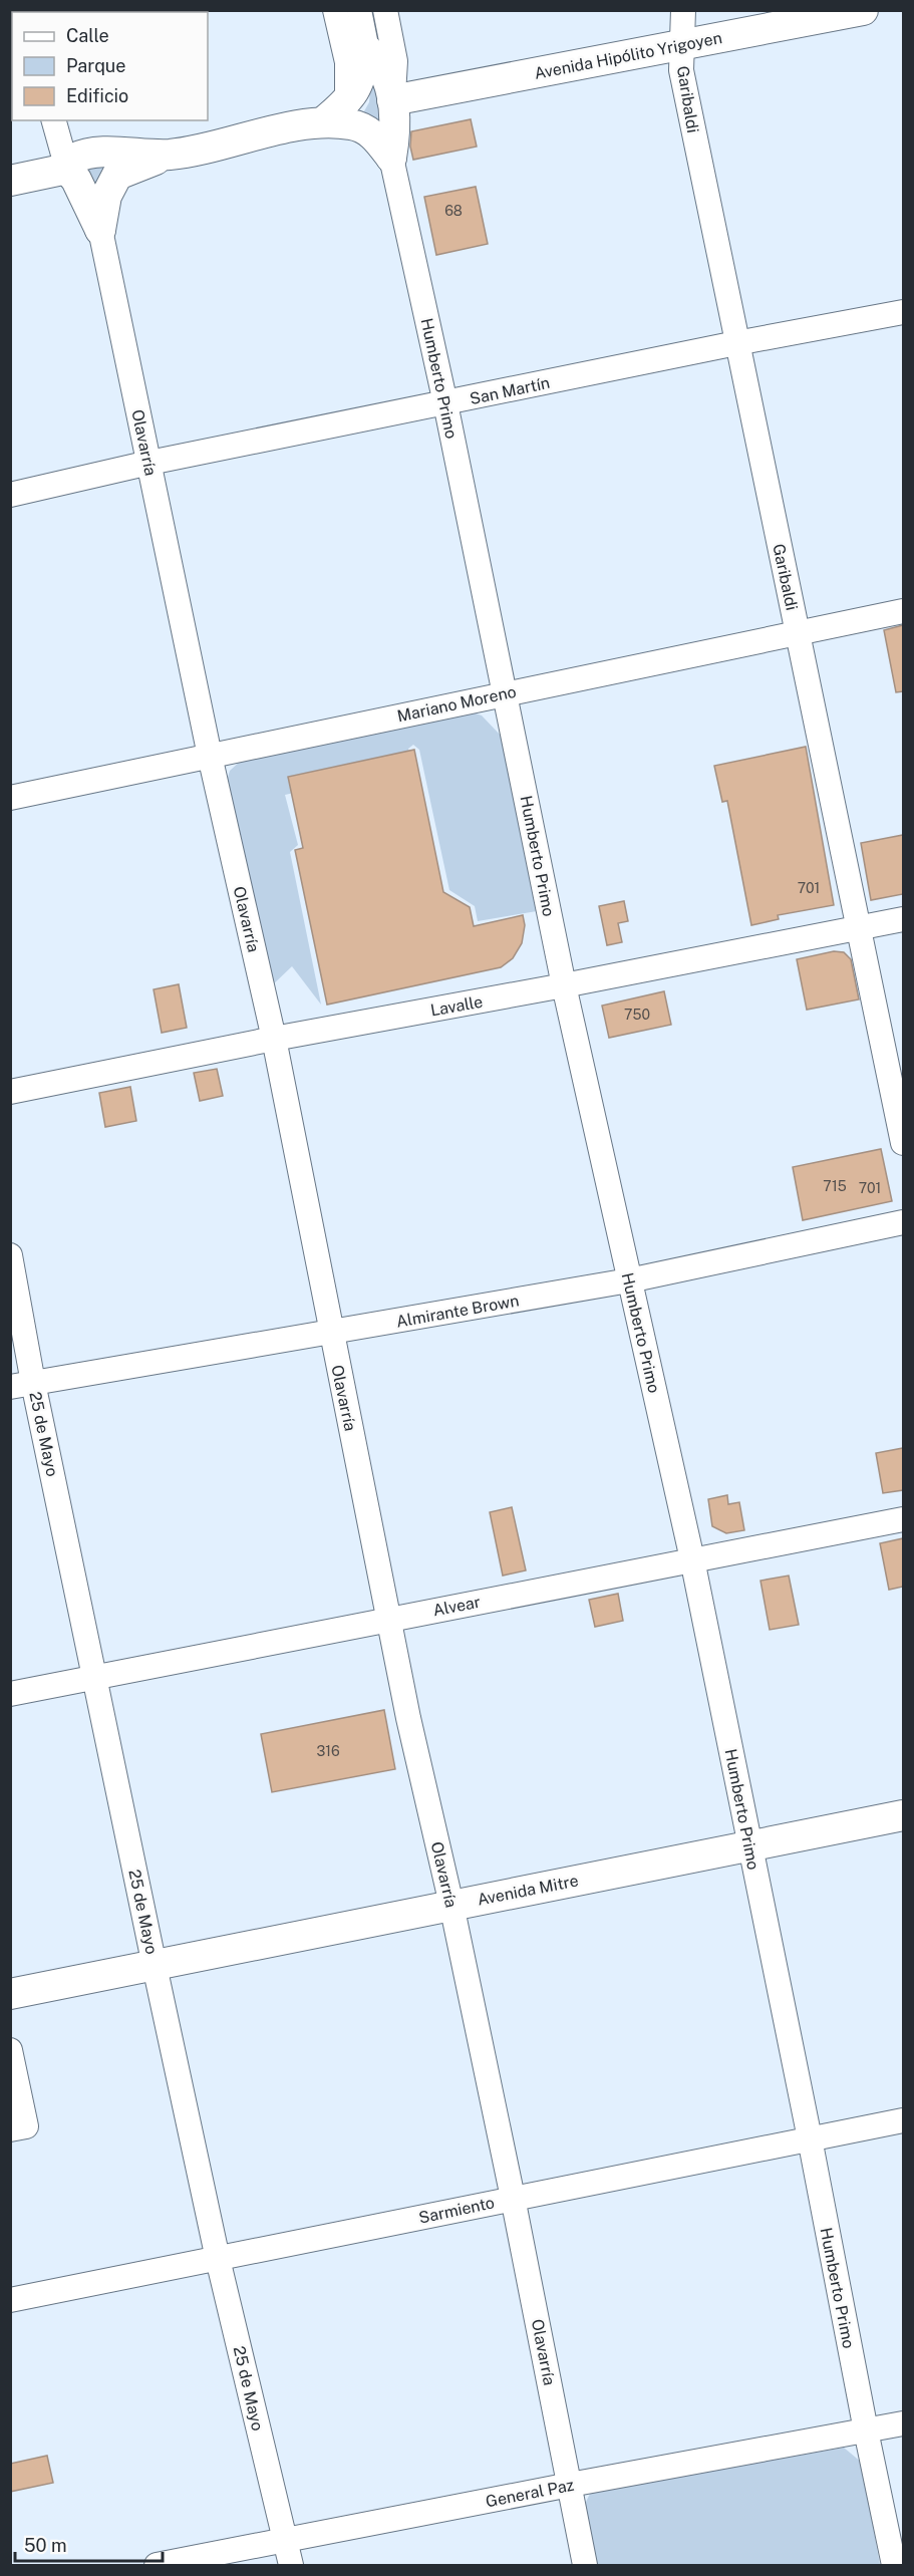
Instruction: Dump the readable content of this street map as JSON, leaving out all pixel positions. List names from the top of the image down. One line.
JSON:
{"streets":{"main road":["Avenida Hipólito Yrigoyen","Humberto Primo","Olavarría","Avenida Mitre"],"street":["Garibaldi","San Martín","Mariano Moreno","Lavalle","Almirante Brown","25 de Mayo","Alvear","Sarmiento","General Paz"]},"crossings":[["Avenida Hipólito Yrigoyen","Garibaldi"],["Avenida Hipólito Yrigoyen","Humberto Primo"],["Garibaldi","San Martín"],["Garibaldi","Mariano Moreno"],["Garibaldi","Lavalle"],["Humberto Primo","San Martín"],["Humberto Primo","Mariano Moreno"],["Humberto Primo","Lavalle"],["Humberto Primo","Almirante Brown"],["Humberto Primo","Alvear"],["Humberto Primo","Avenida Mitre"],["Humberto Primo","Sarmiento"],["Humberto Primo","General Paz"],["San Martín","Olavarría"],["Olavarría","Mariano Moreno"],["Olavarría","Lavalle"],["Olavarría","Almirante Brown"],["Olavarría","Alvear"],["Olavarría","Avenida Mitre"],["Olavarría","Sarmiento"],["Olavarría","General Paz"],["Almirante Brown","25 de Mayo"],["25 de Mayo","Alvear"],["25 de Mayo","Avenida Mitre"],["25 de Mayo","Sarmiento"],["25 de Mayo","General Paz"]],"house_numbers":["68","701","750","715","701","316"],"legend":["Calle","Parque","Edificio"],"scale_bar":"50 m"}
